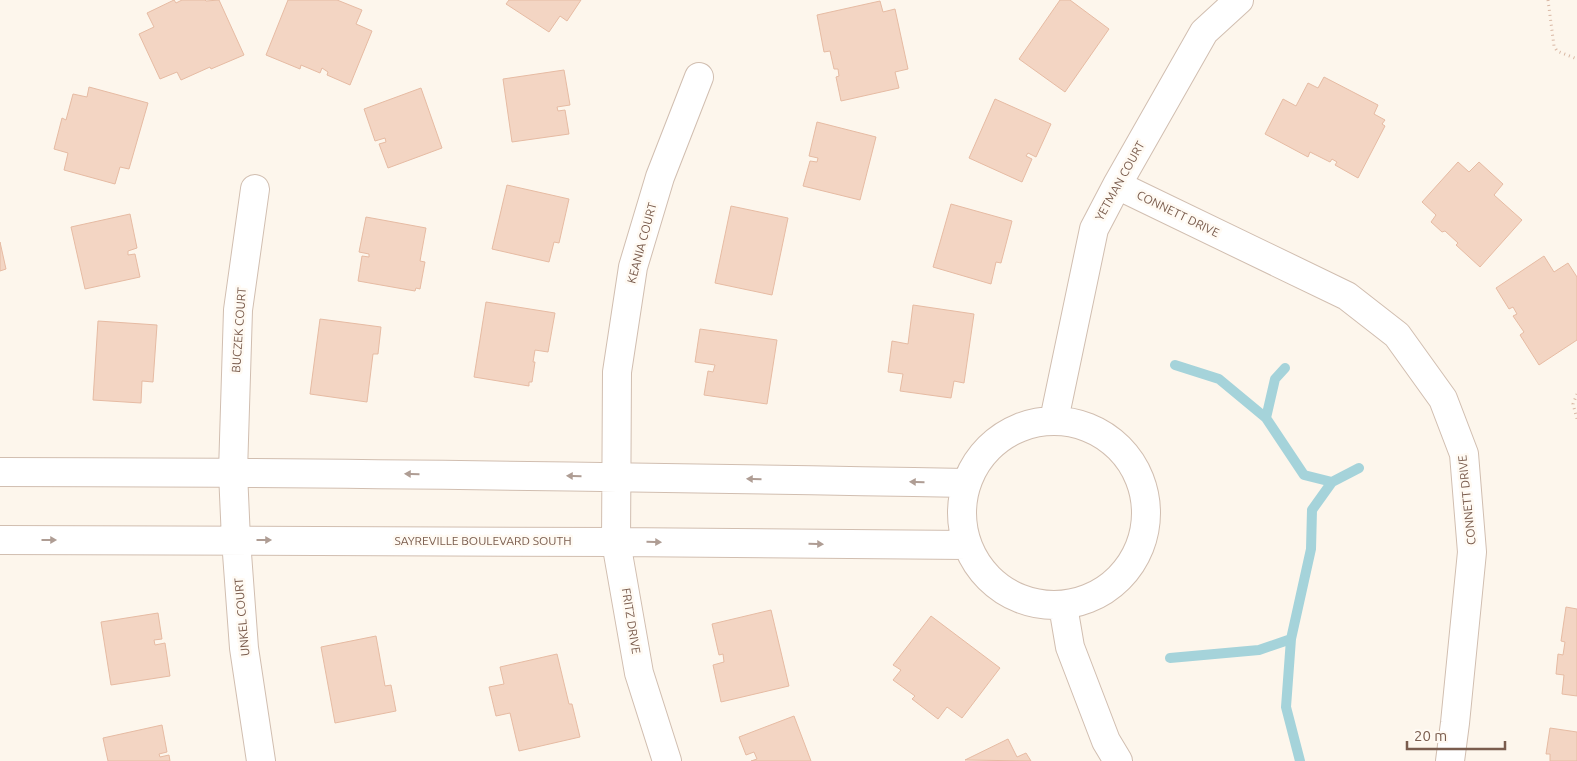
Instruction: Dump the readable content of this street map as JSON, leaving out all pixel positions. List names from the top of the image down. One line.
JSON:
{"streets":{"street":["YETMAN COURT","CONNETT DRIVE","KEANIA COURT","BUCZEK COURT","SAYREVILLE BOULEVARD SOUTH","UNKEL COURT","FRITZ DRIVE"]},"crossings":[["YETMAN COURT","CONNETT DRIVE"],["KEANIA COURT","FRITZ DRIVE"],["BUCZEK COURT","UNKEL COURT"],["SAYREVILLE BOULEVARD SOUTH","UNKEL COURT"],["SAYREVILLE BOULEVARD SOUTH","FRITZ DRIVE"]],"scale_bar":"20 m"}
